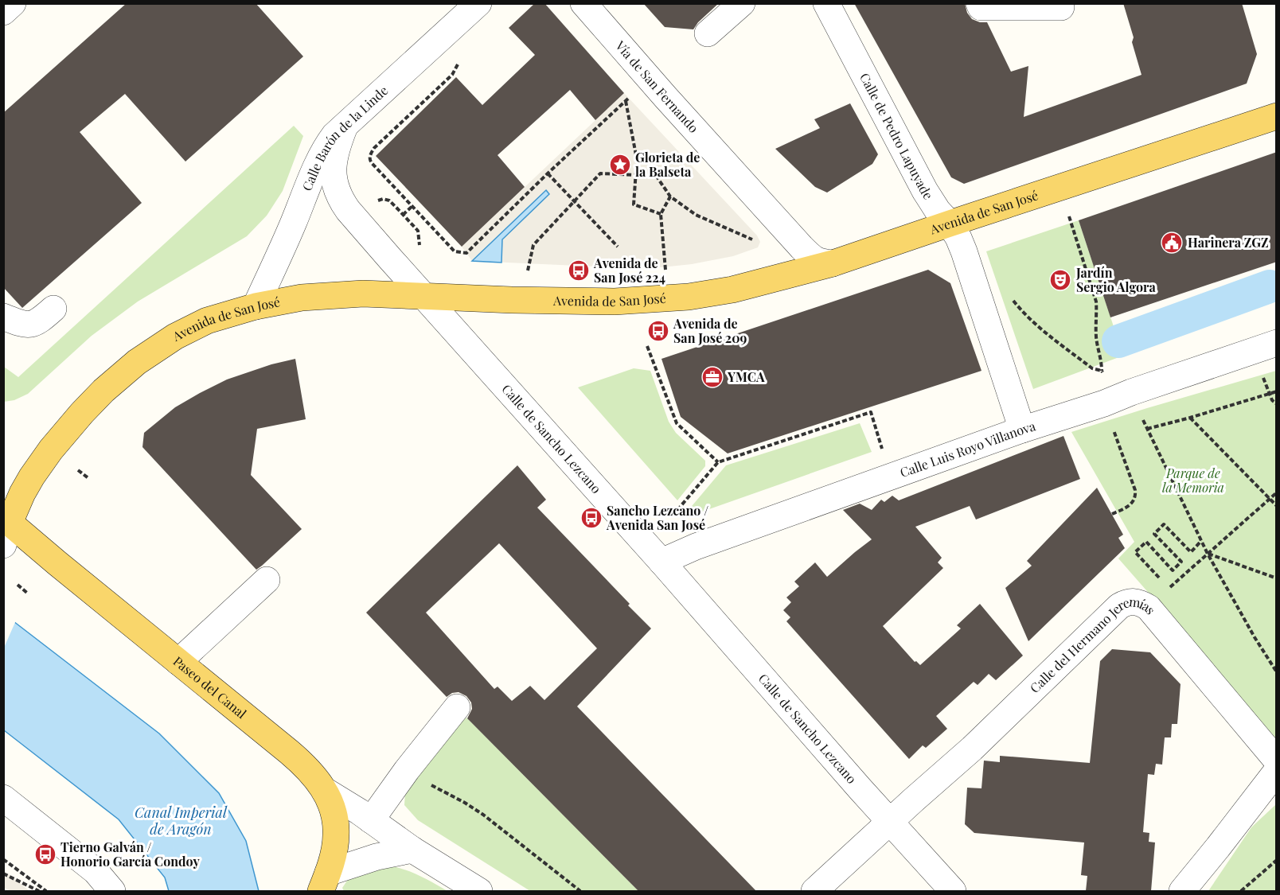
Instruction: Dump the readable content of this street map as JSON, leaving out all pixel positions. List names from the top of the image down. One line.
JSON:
{"streets":{"main road":["Avenida de San José","Paseo del Canal"],"street":["Vía de San Fernando","Calle de Pedro Lapuyade","Calle Barón de la Linde","Calle de Sancho Lezcano","Calle Luis Royo Villanova","Calle del Hermano Jeremías"]},"crossings":[["Vía de San Fernando","Avenida de San José"],["Calle de Pedro Lapuyade","Avenida de San José"],["Calle de Pedro Lapuyade","Calle Luis Royo Villanova"],["Calle Barón de la Linde","Avenida de San José"],["Calle Barón de la Linde","Calle de Sancho Lezcano"],["Avenida de San José","Calle de Sancho Lezcano"],["Avenida de San José","Paseo del Canal"],["Calle de Sancho Lezcano","Calle Luis Royo Villanova"],["Calle de Sancho Lezcano","Calle del Hermano Jeremías"]],"water":["Canal Imperial de Aragón"],"parks":["Parque de la Memoria"],"places":{"place":["Glorieta de la Balseta"],"public building":["Harinera ZGZ"],"bus stop":["Avenida de San José 224","Avenida de San José 209","Sancho Lezcano / Avenida San José","Tierno Galván / Honorio García Condoy"],"theatre":["Jardín Sergio Algora"],"office":["YMCA"]}}
